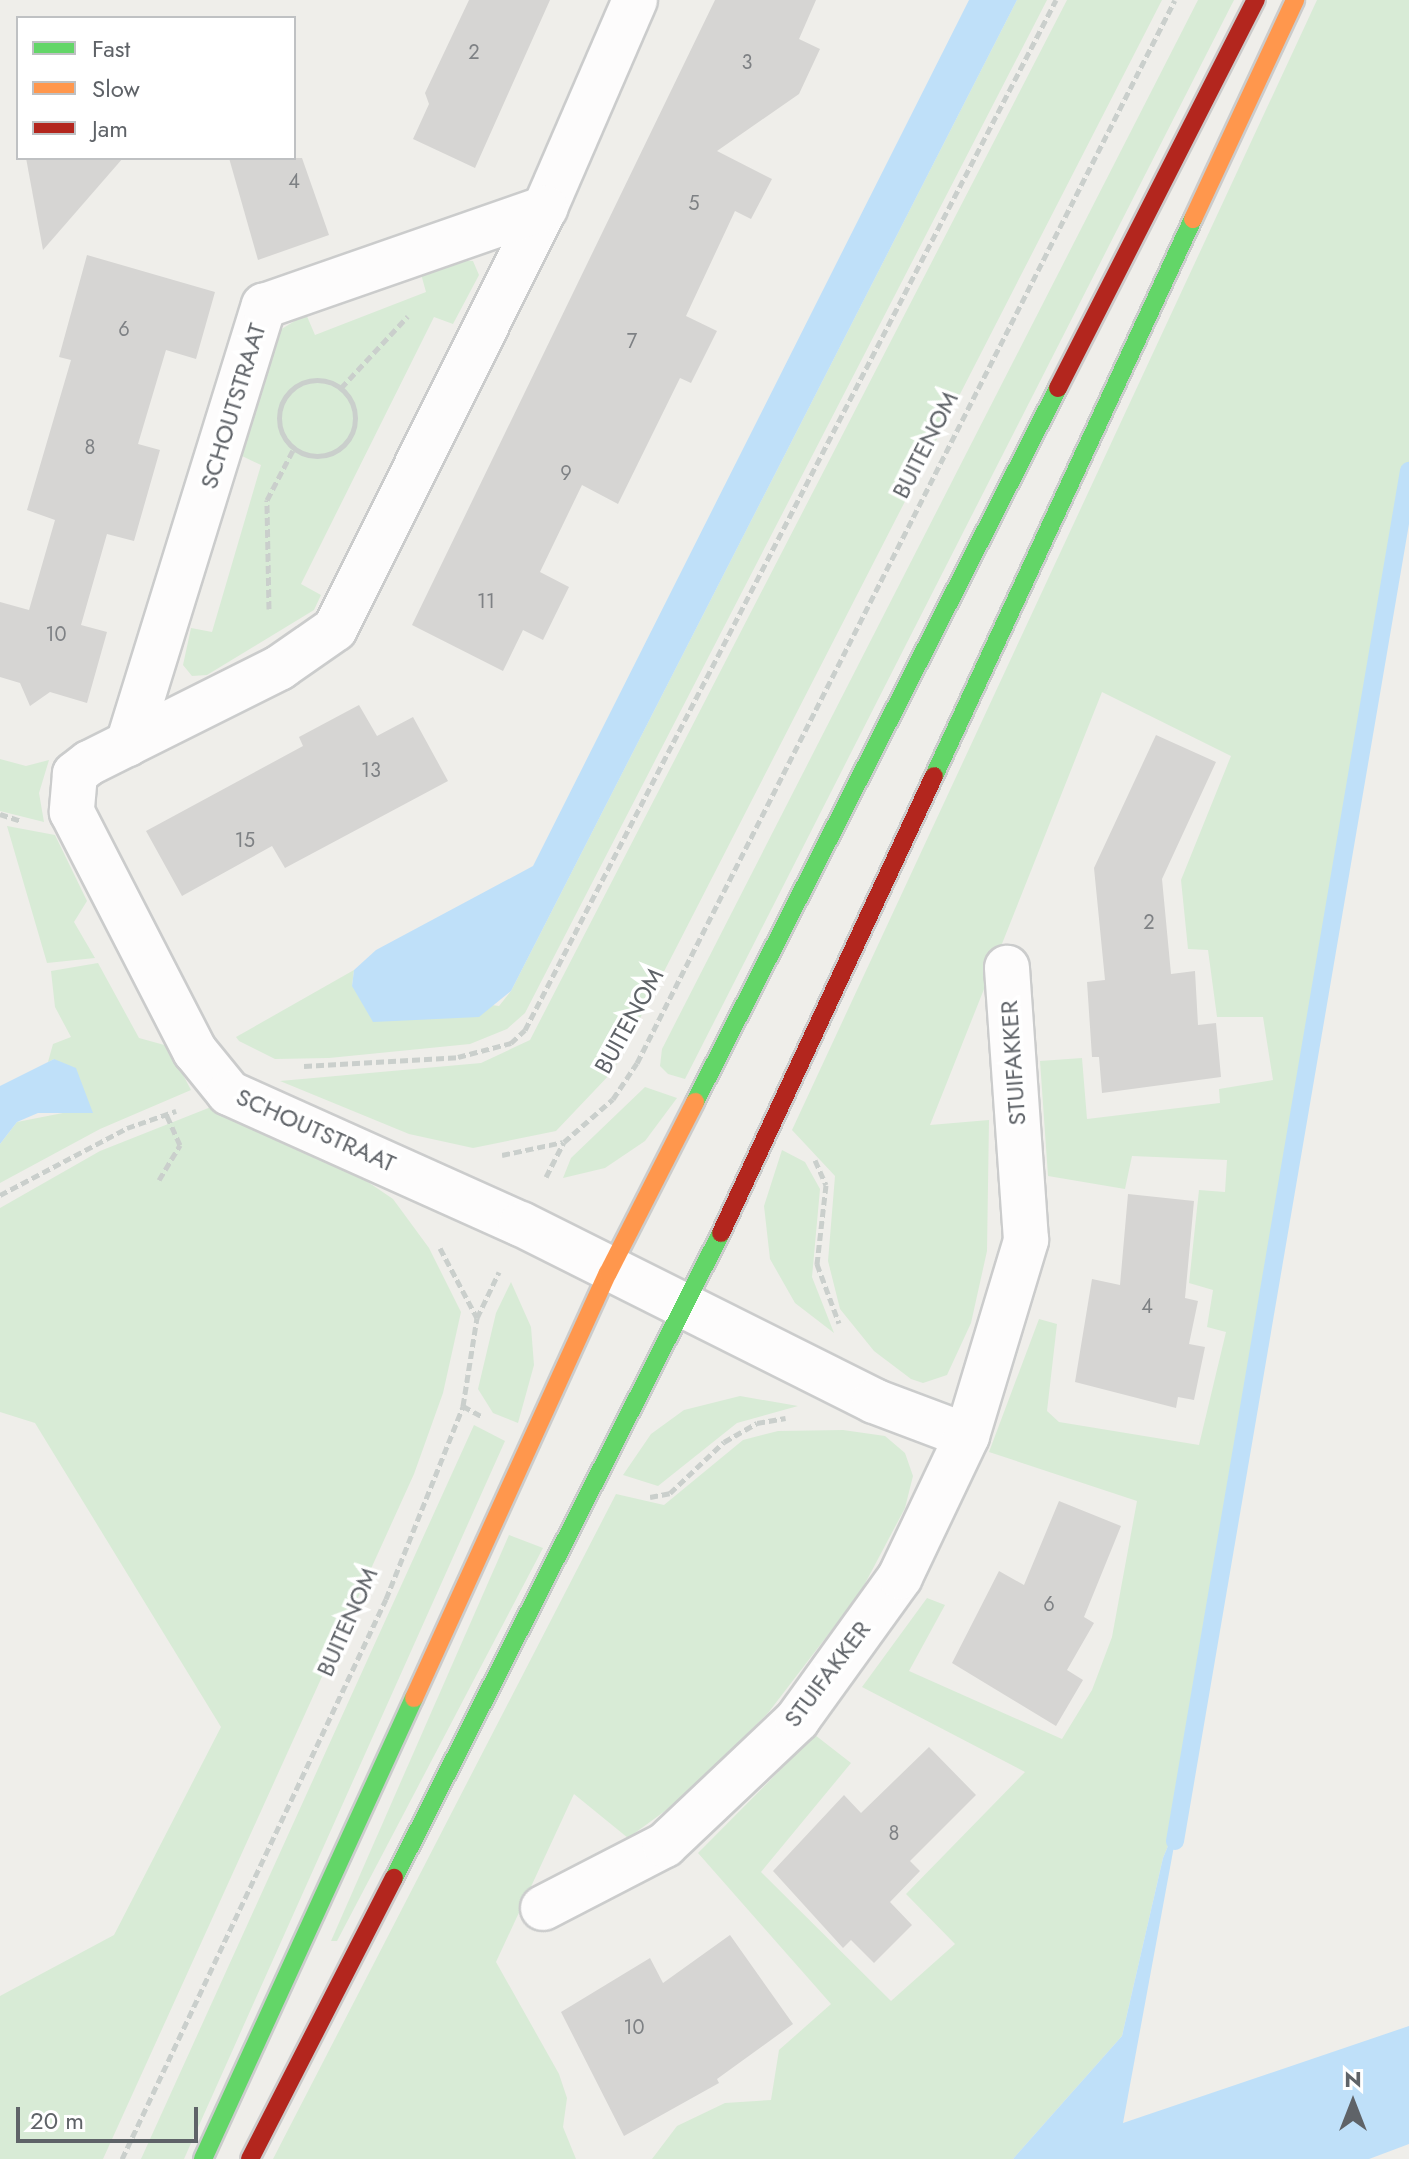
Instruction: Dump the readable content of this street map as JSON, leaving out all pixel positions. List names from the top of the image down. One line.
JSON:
{"streets":{"street":["SCHOUTSTRAAT","STUIFAKKER"],"path":["BUITENOM"]},"crossings":[["SCHOUTSTRAAT","BUITENOM"]],"house_numbers":["2","3","4","5","6","7","8","9","11","10","13","15","2","4","6","8","10"],"legend":["Fast","Slow","Jam"],"scale_bar":"20 m","north":"top"}
